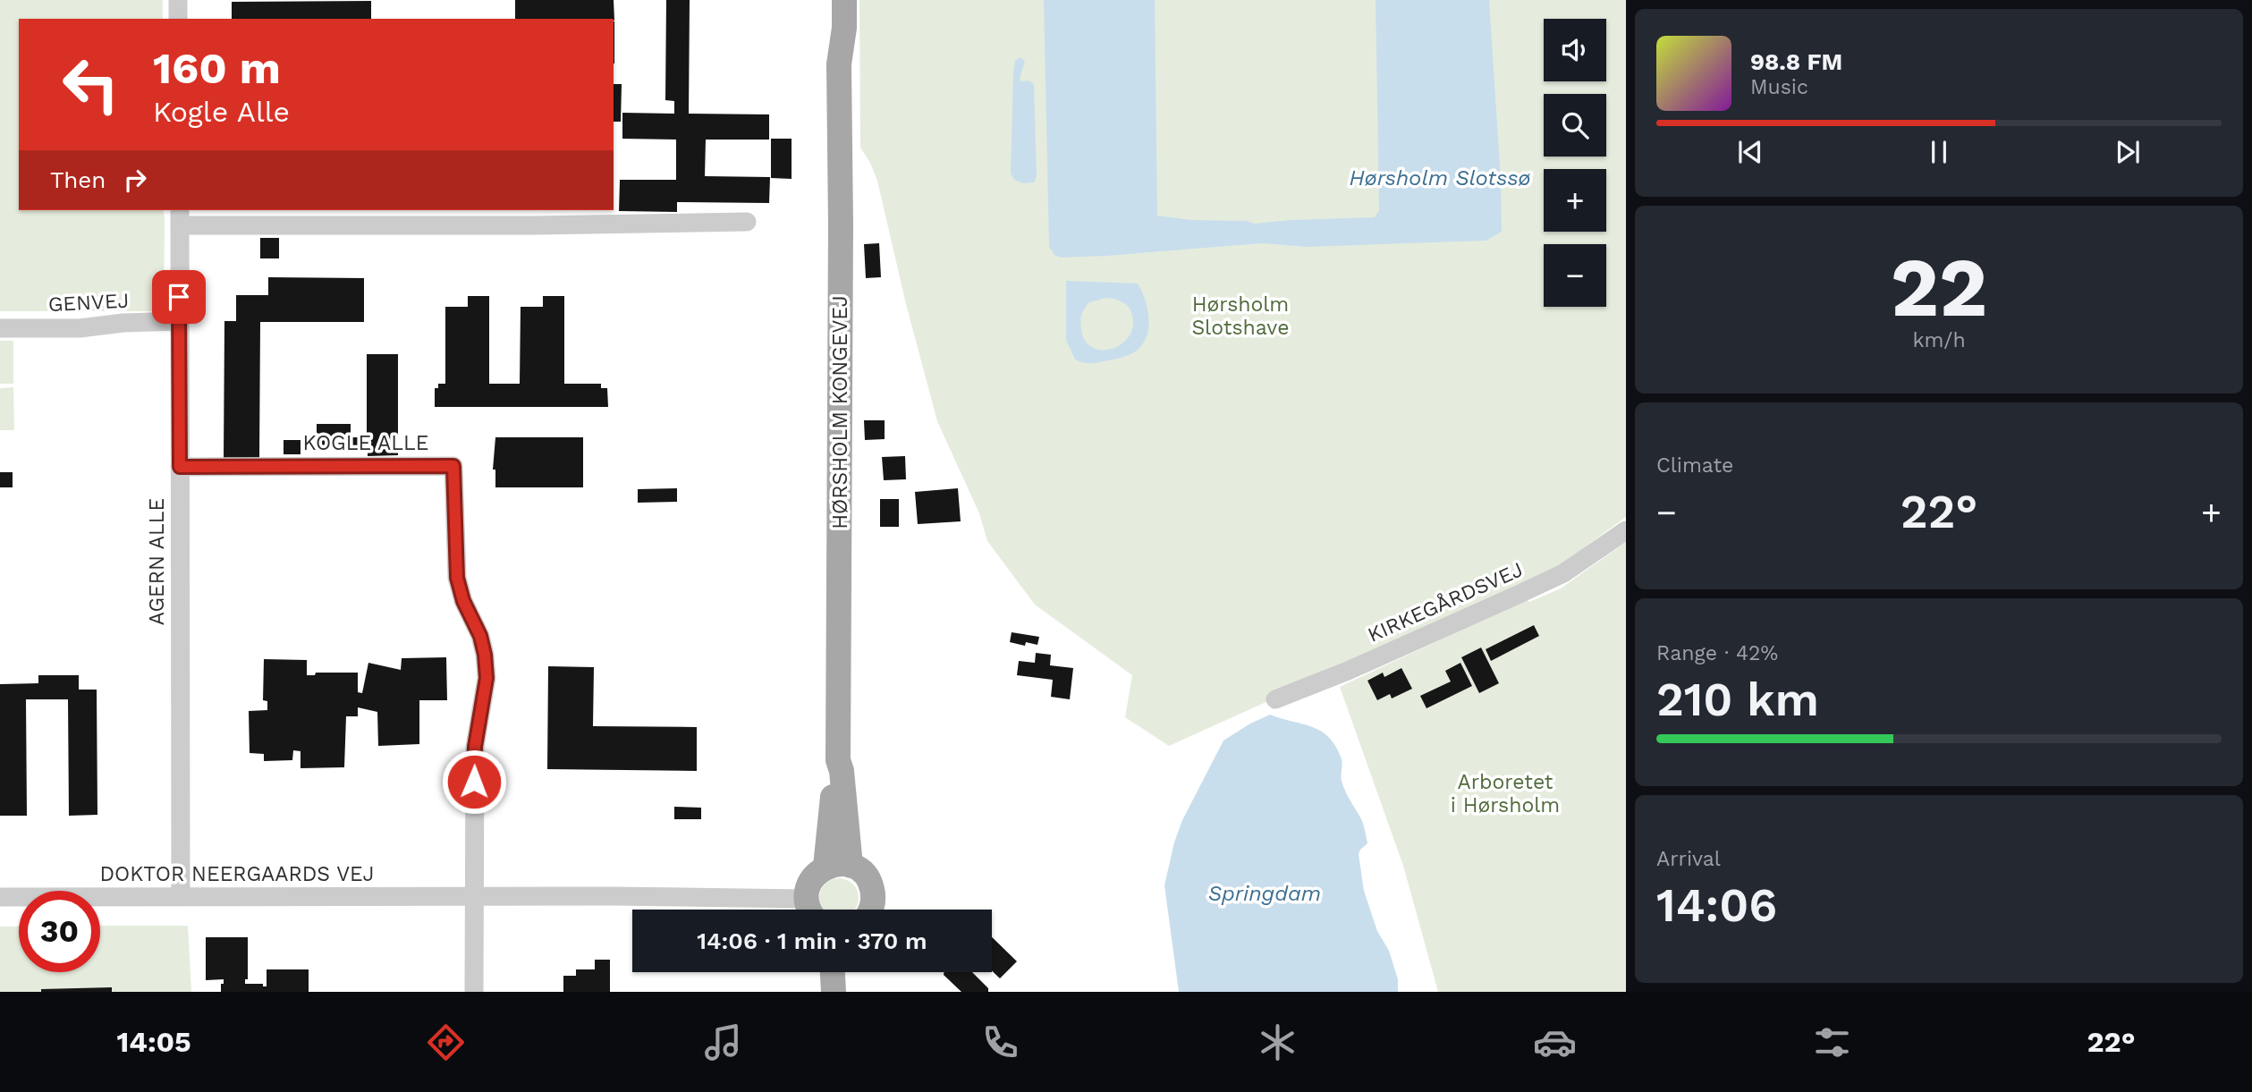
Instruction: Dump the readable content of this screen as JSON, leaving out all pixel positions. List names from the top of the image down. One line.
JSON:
{"streets":{"main road":["HØRSHOLM KONGEVEJ"],"street":["GENVEJ","KOGLE ALLE","AGERN ALLE","KIRKEGÅRDSVEJ","DOKTOR NEERGAARDS VEJ"]},"crossings":[["GENVEJ","AGERN ALLE"],["KOGLE ALLE","AGERN ALLE"],["KOGLE ALLE","DOKTOR NEERGAARDS VEJ"],["AGERN ALLE","DOKTOR NEERGAARDS VEJ"]],"water":["Hørsholm Slotssø","Springdam"],"parks":["Hørsholm Slotshave","Arboretet i Hørsholm"],"page":{"map_buttons":["+","−"],"turn":["160 m","Kogle Alle"],"song":["98.8 FM","Music"],"then":"Then","tile":[["22","km/h"],"Climate",["Range · 42%","210 km"],["Arrival","14:06"]],"heat":["−","22°","+"],"limit":"30","trip":"14:06 · 1 min · 370 m","tabs":["14:05","22°"]}}
